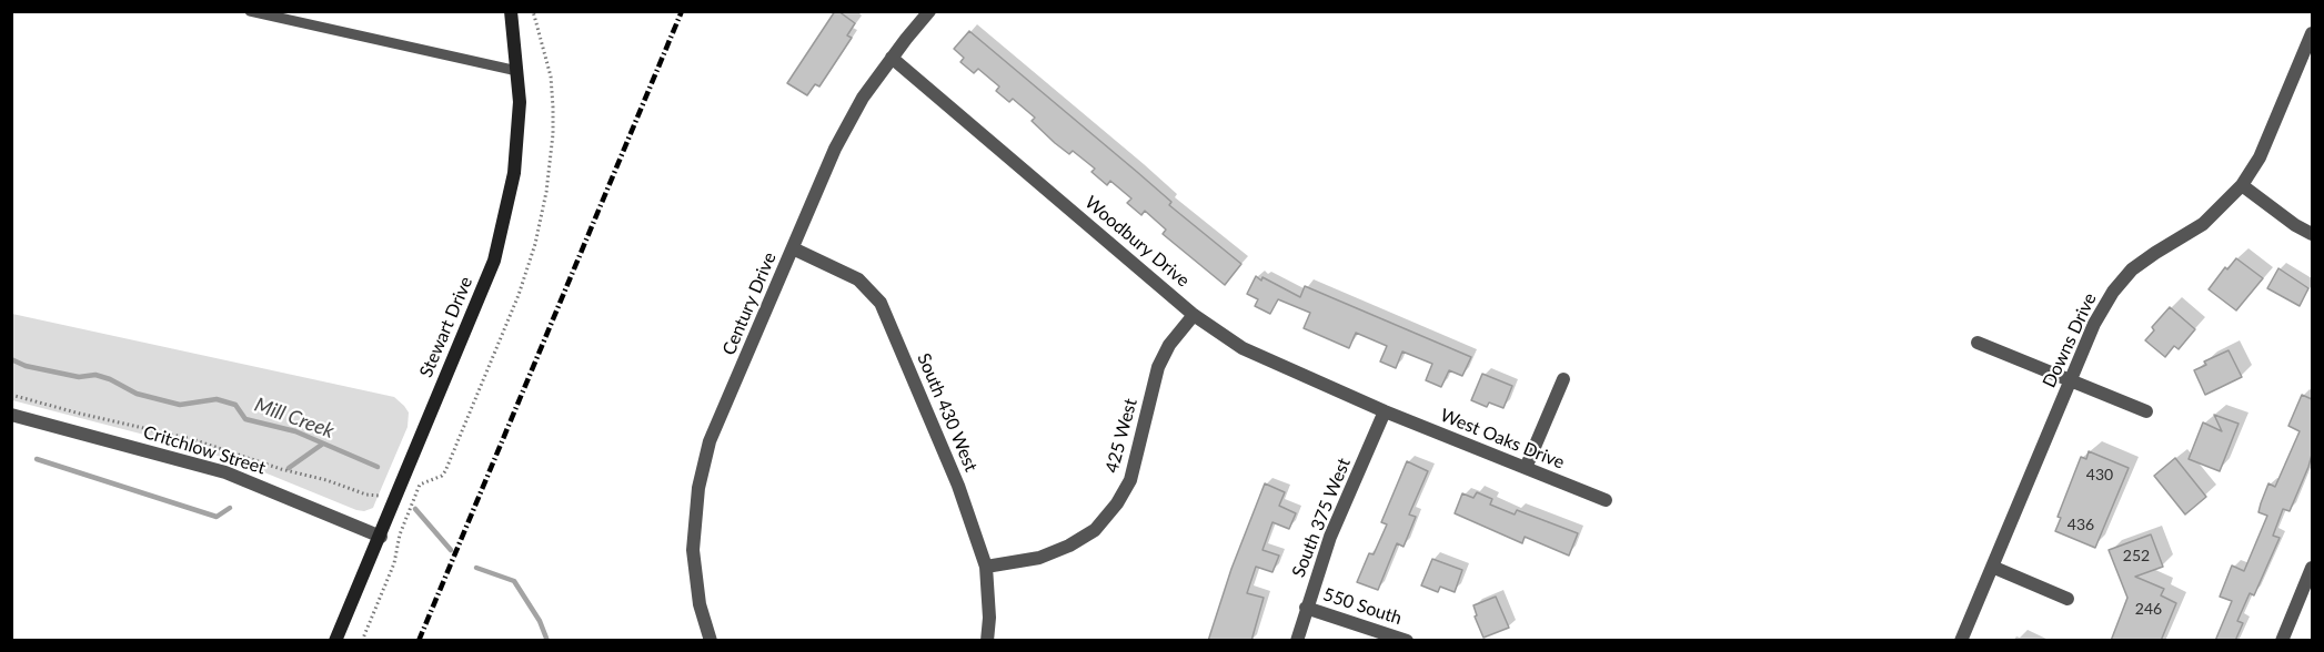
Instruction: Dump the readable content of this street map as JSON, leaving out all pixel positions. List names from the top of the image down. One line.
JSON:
{"streets":{"street":["Woodbury Drive","Century Drive","Stewart Drive","Downs Drive","South 430 West","425 West","West Oaks Drive","Critchlow Street","South 375 West","550 South"]},"crossings":[["Woodbury Drive","Century Drive"],["Woodbury Drive","425 West"],["Woodbury Drive","West Oaks Drive"],["Woodbury Drive","South 375 West"],["Century Drive","South 430 West"],["Stewart Drive","Critchlow Street"],["South 430 West","425 West"],["West Oaks Drive","South 375 West"],["South 375 West","550 South"]],"water":["Mill Creek"],"house_numbers":["430","436","252","246"]}
